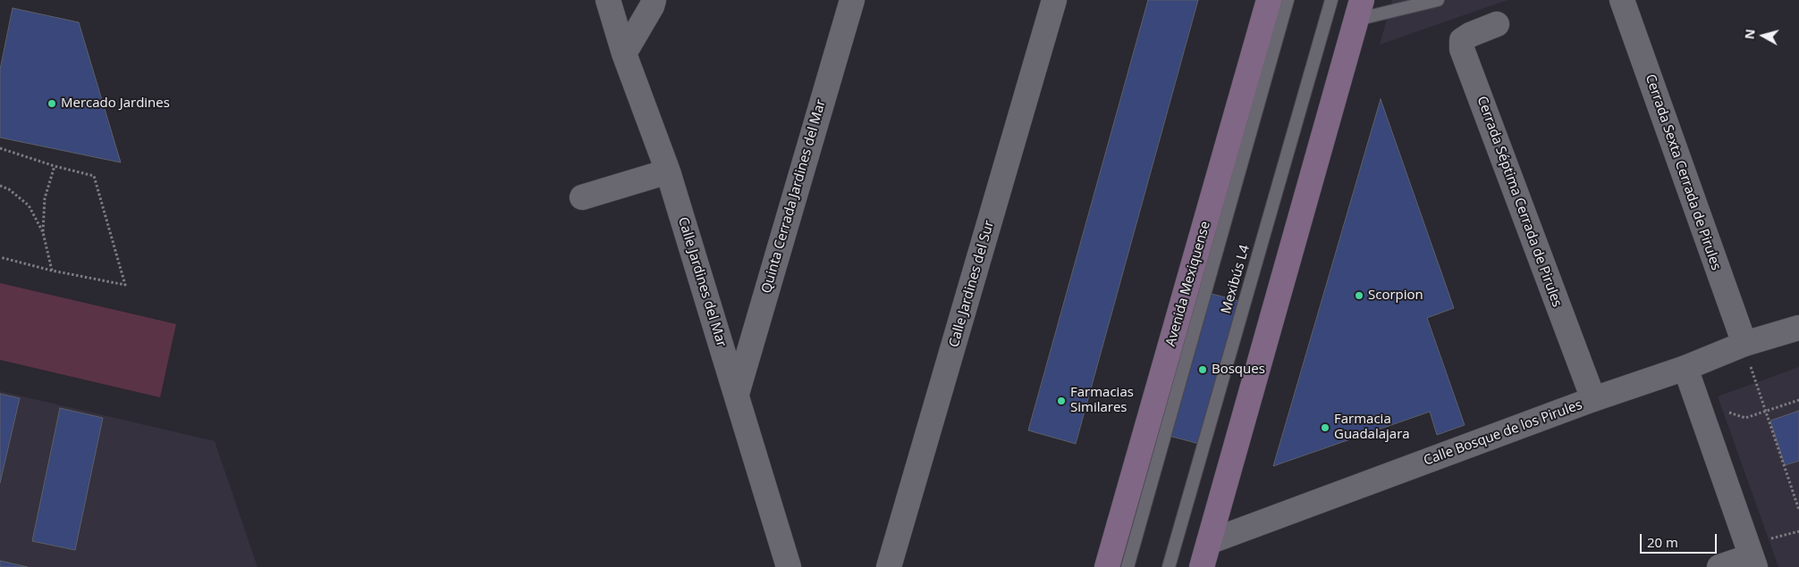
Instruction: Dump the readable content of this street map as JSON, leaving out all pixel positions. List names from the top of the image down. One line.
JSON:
{"streets":{"main road":["Avenida Mexiquense"],"street":["Cerrada Sexta Cerrada de Pirules","Quinta Cerrada Jardines del Mar","Cerrada Séptima Cerrada de Pirules","Calle Jardines del Mar","Calle Jardines del Sur","Calle Bosque de los Pirules"],"lane":["Mexibús L4"]},"crossings":[["Cerrada Sexta Cerrada de Pirules","Calle Bosque de los Pirules"],["Quinta Cerrada Jardines del Mar","Calle Jardines del Mar"],["Cerrada Séptima Cerrada de Pirules","Calle Bosque de los Pirules"]],"places":["Mercado Jardines","Scorpion","Bosques","Farmacias Similares","Farmacia Guadalajara"],"scale_bar":"20 m","north":"left"}
